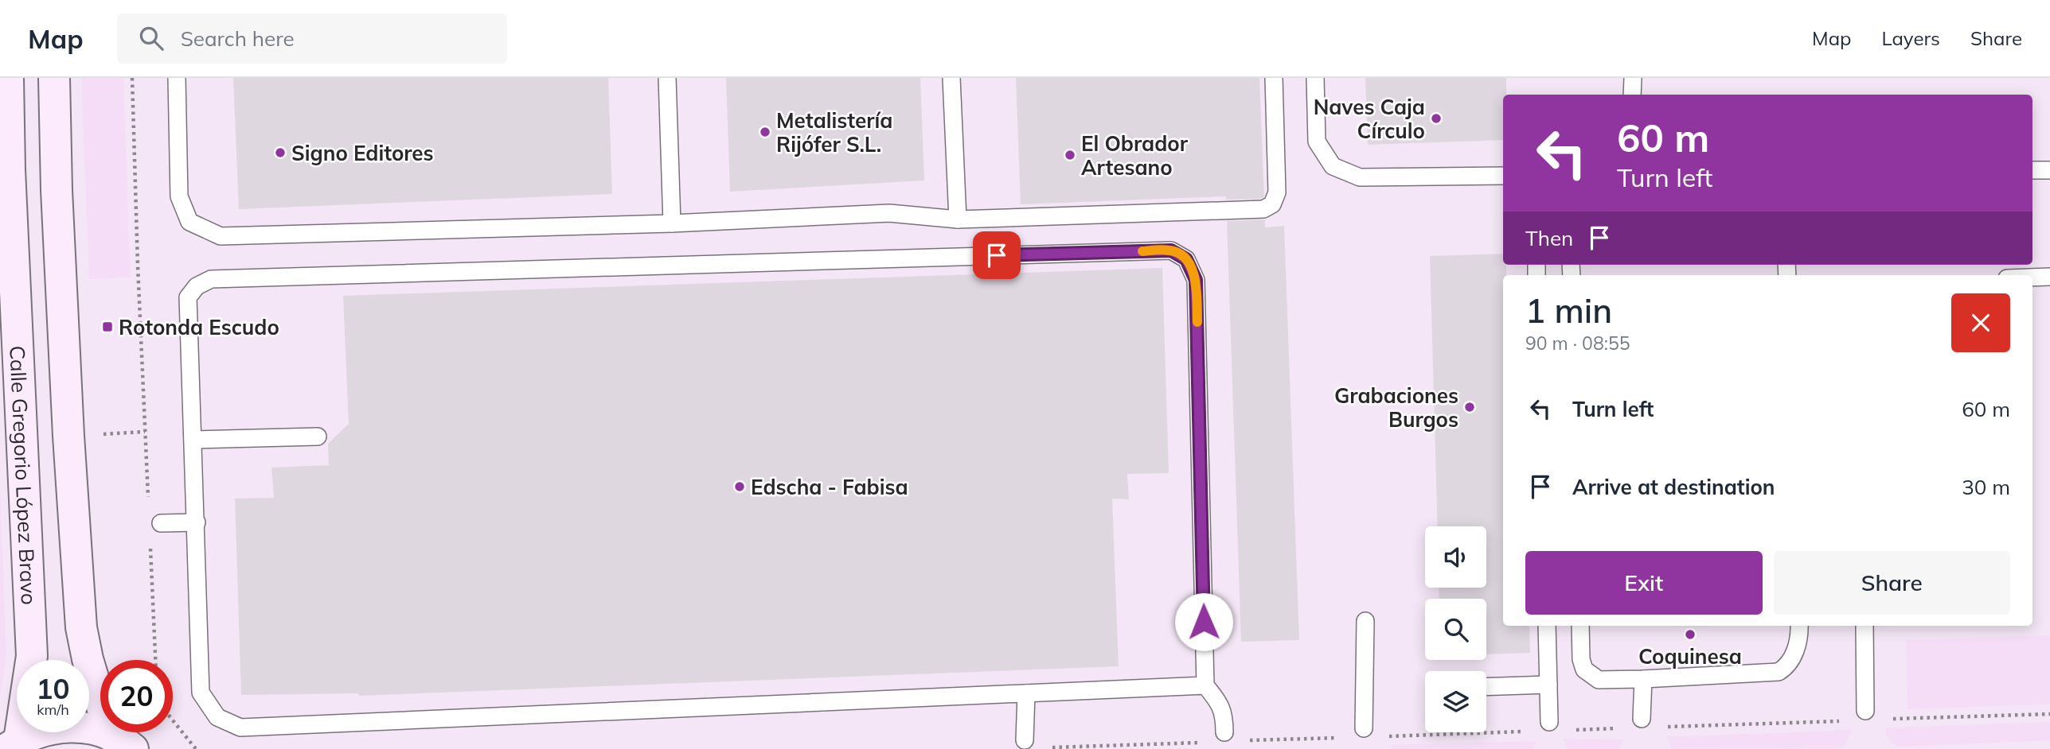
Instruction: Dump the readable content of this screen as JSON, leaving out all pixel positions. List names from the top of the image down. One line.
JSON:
{"streets":{"main road":["Calle Gregorio López Bravo"]},"places":{"other":["Naves Caja Círculo","Metalistería Rijófer S.L.","Signo Editores","El Obrador Artesano","Grabaciones Burgos","Edscha - Fabisa","Coquinesa"],"transit":["Rotonda Escudo"]},"page":{"header":"Map","search":"Search here","nav":["Map","Layers","Share"],"turn":["60 m","Turn left"],"then":"Then","heading":["1 min","90 m · 08:55"],"list":[{"name":"Turn left","value":"60 m"},{"name":"Arrive at destination","value":"30 m"}],"buttons":["Exit","Share"],"speed":"10 km/h","limit":"20"}}
